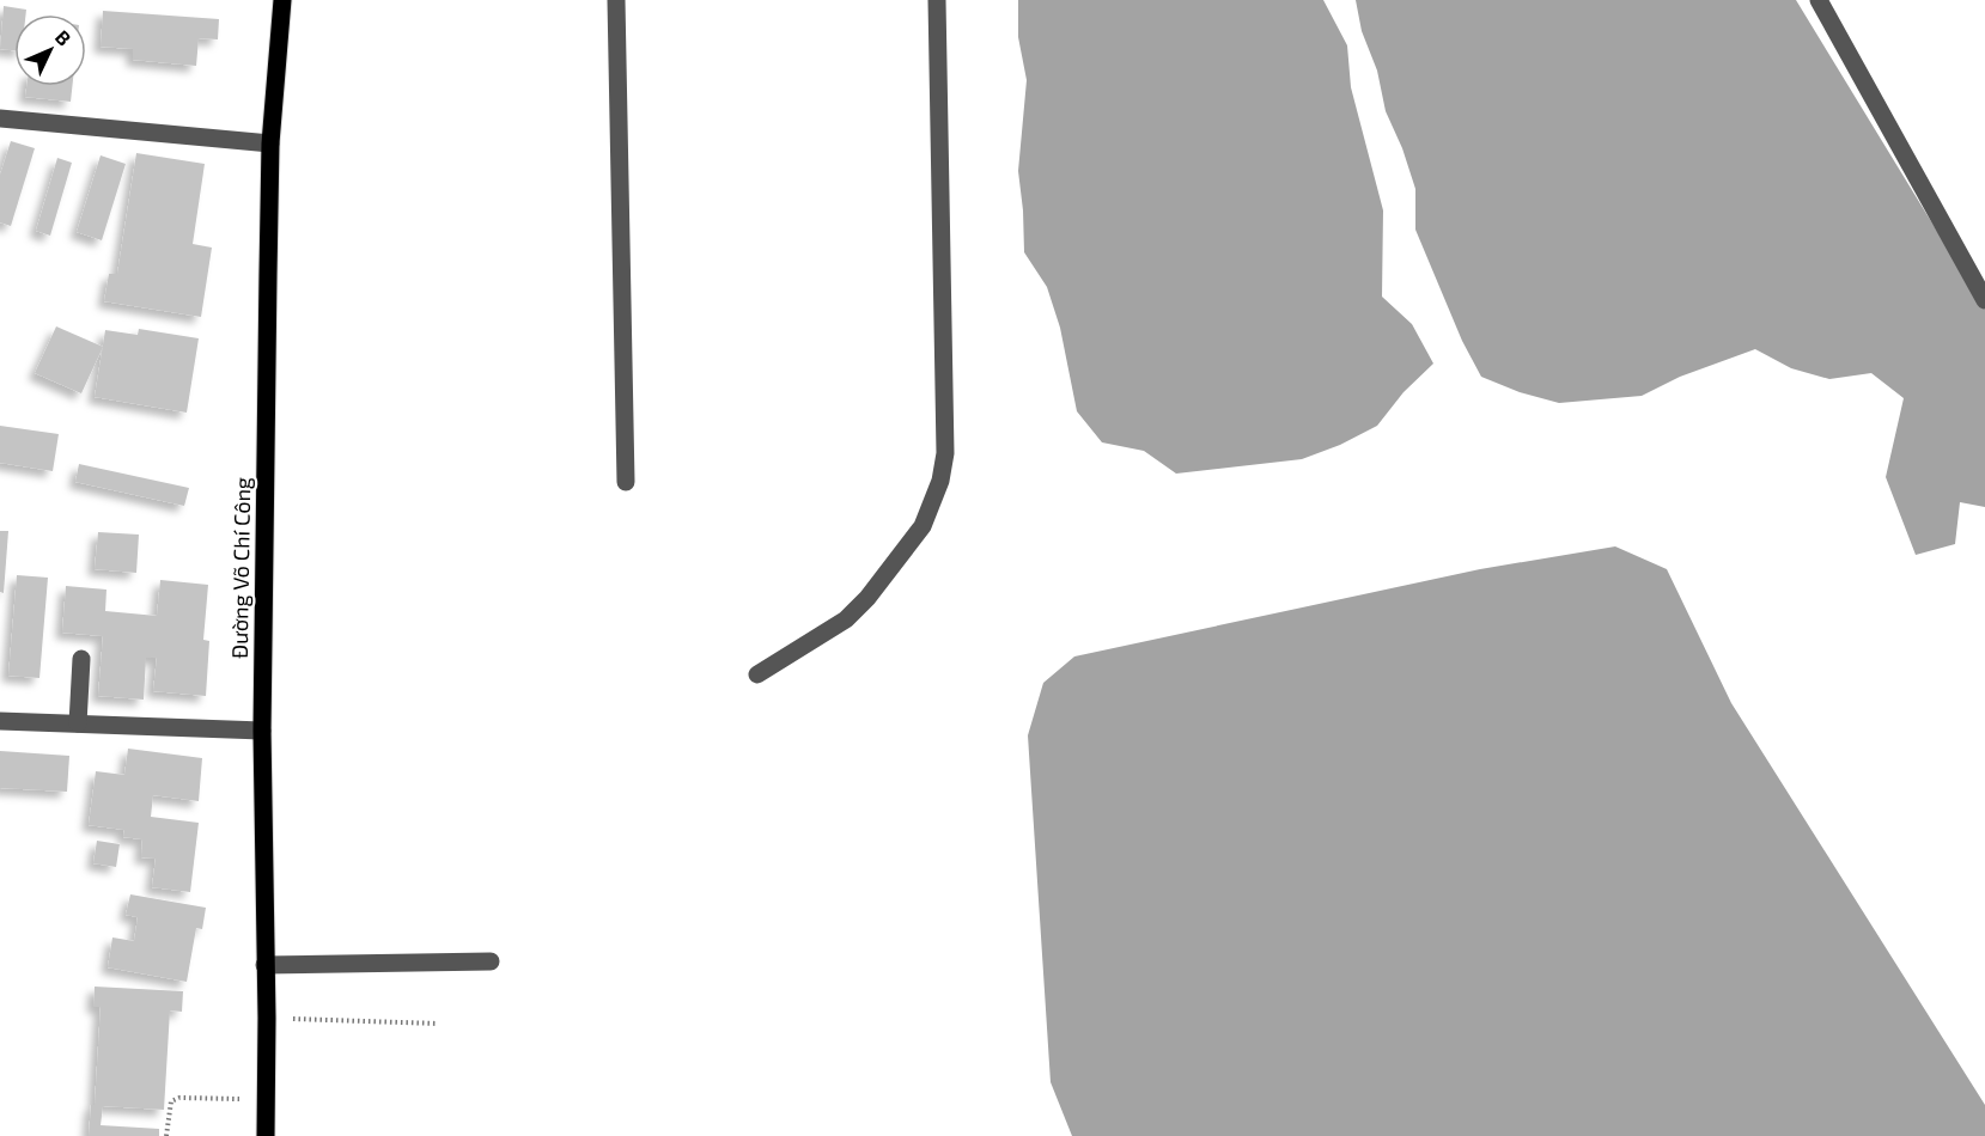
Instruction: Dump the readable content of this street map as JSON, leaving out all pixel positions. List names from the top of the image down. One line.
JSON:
{"streets":{"main road":["Đường Võ Chí Công"]},"north":"top right"}
